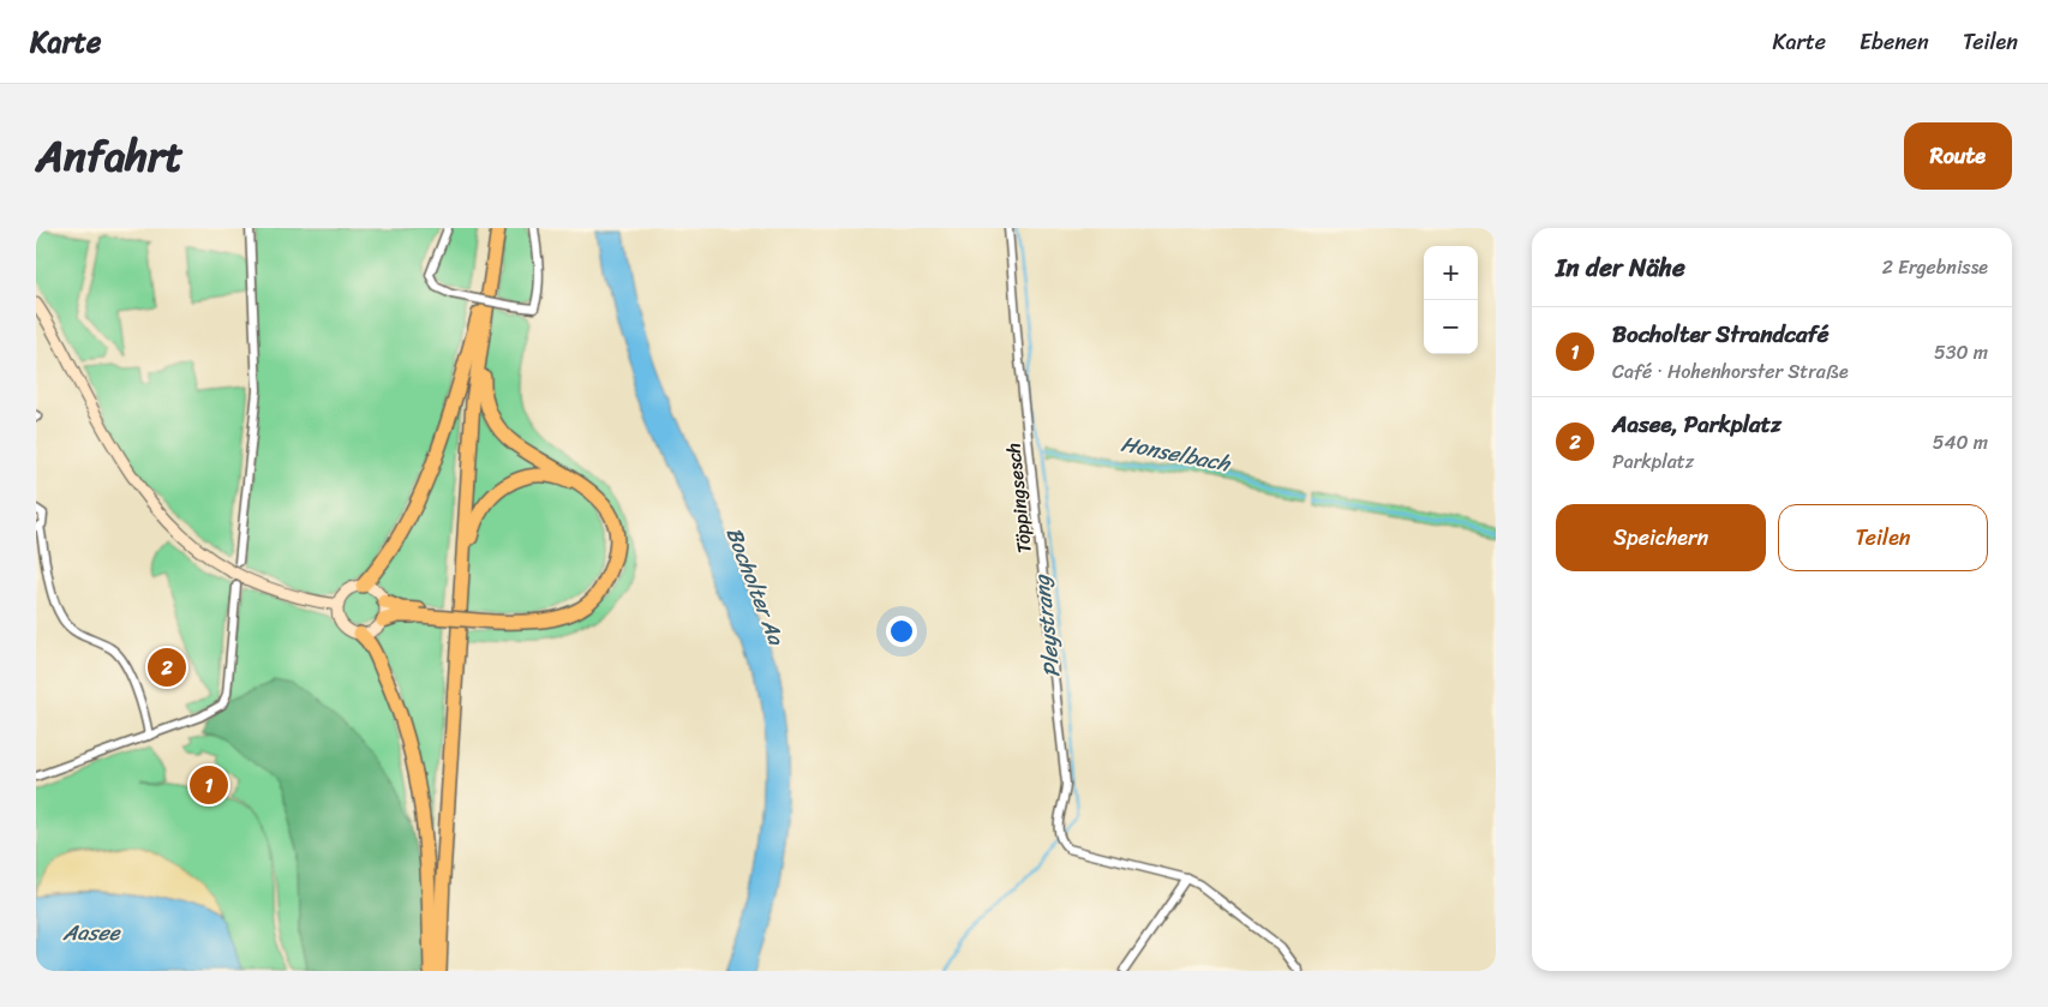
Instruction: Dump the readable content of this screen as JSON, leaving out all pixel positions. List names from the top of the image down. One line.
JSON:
{"streets":{"street":["Töppingsesch"]},"water":["Honselbach","Bocholter Aa","Pleystrang","Aasee"],"page":{"header":"Karte","nav":["Karte","Ebenen","Teilen"],"title":"Anfahrt","buttons":["Route",["Speichern","Teilen"]],"heading":["In der Nähe","2 Ergebnisse"],"map_buttons":["+","−"],"list":[{"mark":"1","name":"Bocholter Strandcafé","note":"Café · Hohenhorster Straße","value":"530 m"},{"mark":"2","name":"Aasee, Parkplatz","note":"Parkplatz","value":"540 m"}],"pins":["2","1"]}}
